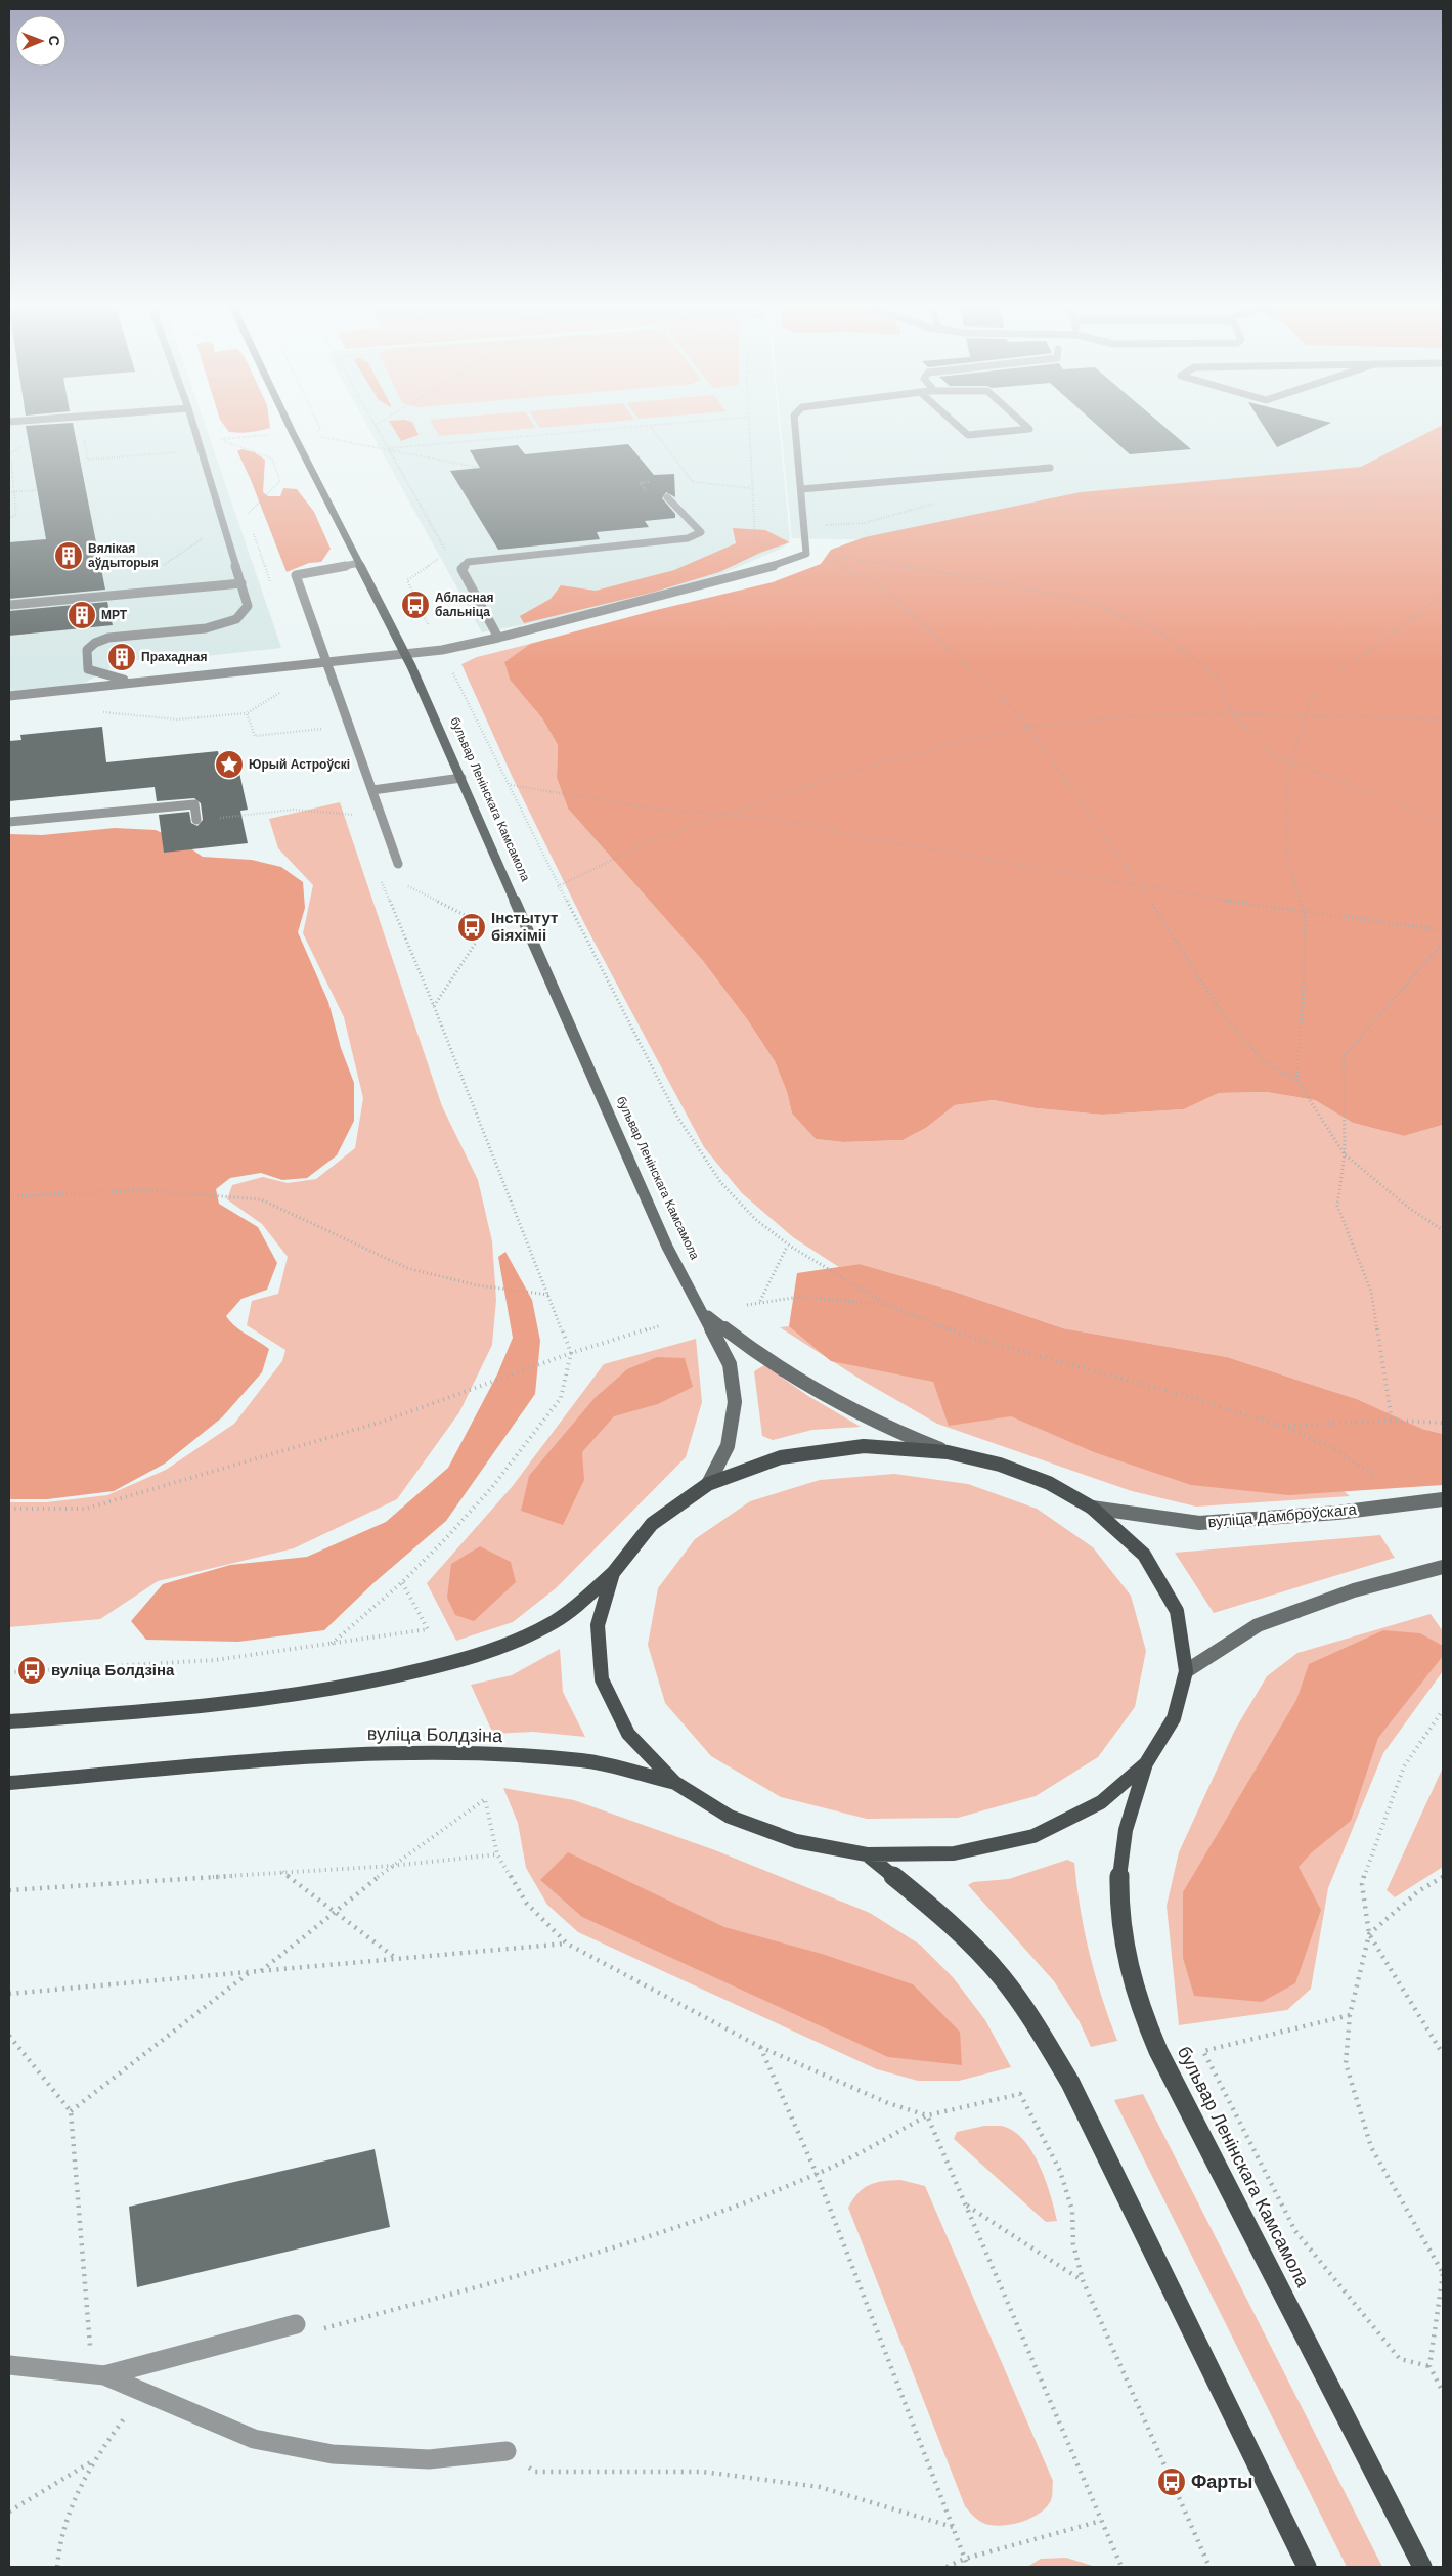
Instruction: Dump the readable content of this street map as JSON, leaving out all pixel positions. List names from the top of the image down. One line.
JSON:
{"streets":{"main road":["бульвар Ленінскага Камсамола","вуліца Болдзіна"],"street":["вуліца Дамброўскага"]},"places":{"building":["Вялікая аўдыторыя","МРТ","Прахадная"],"bus stop":["Абласная бальніца","Інстытут біяхіміі","вуліца Болдзіна","Фарты"],"place":["Юрый Астроўскі"]},"north":"right"}
